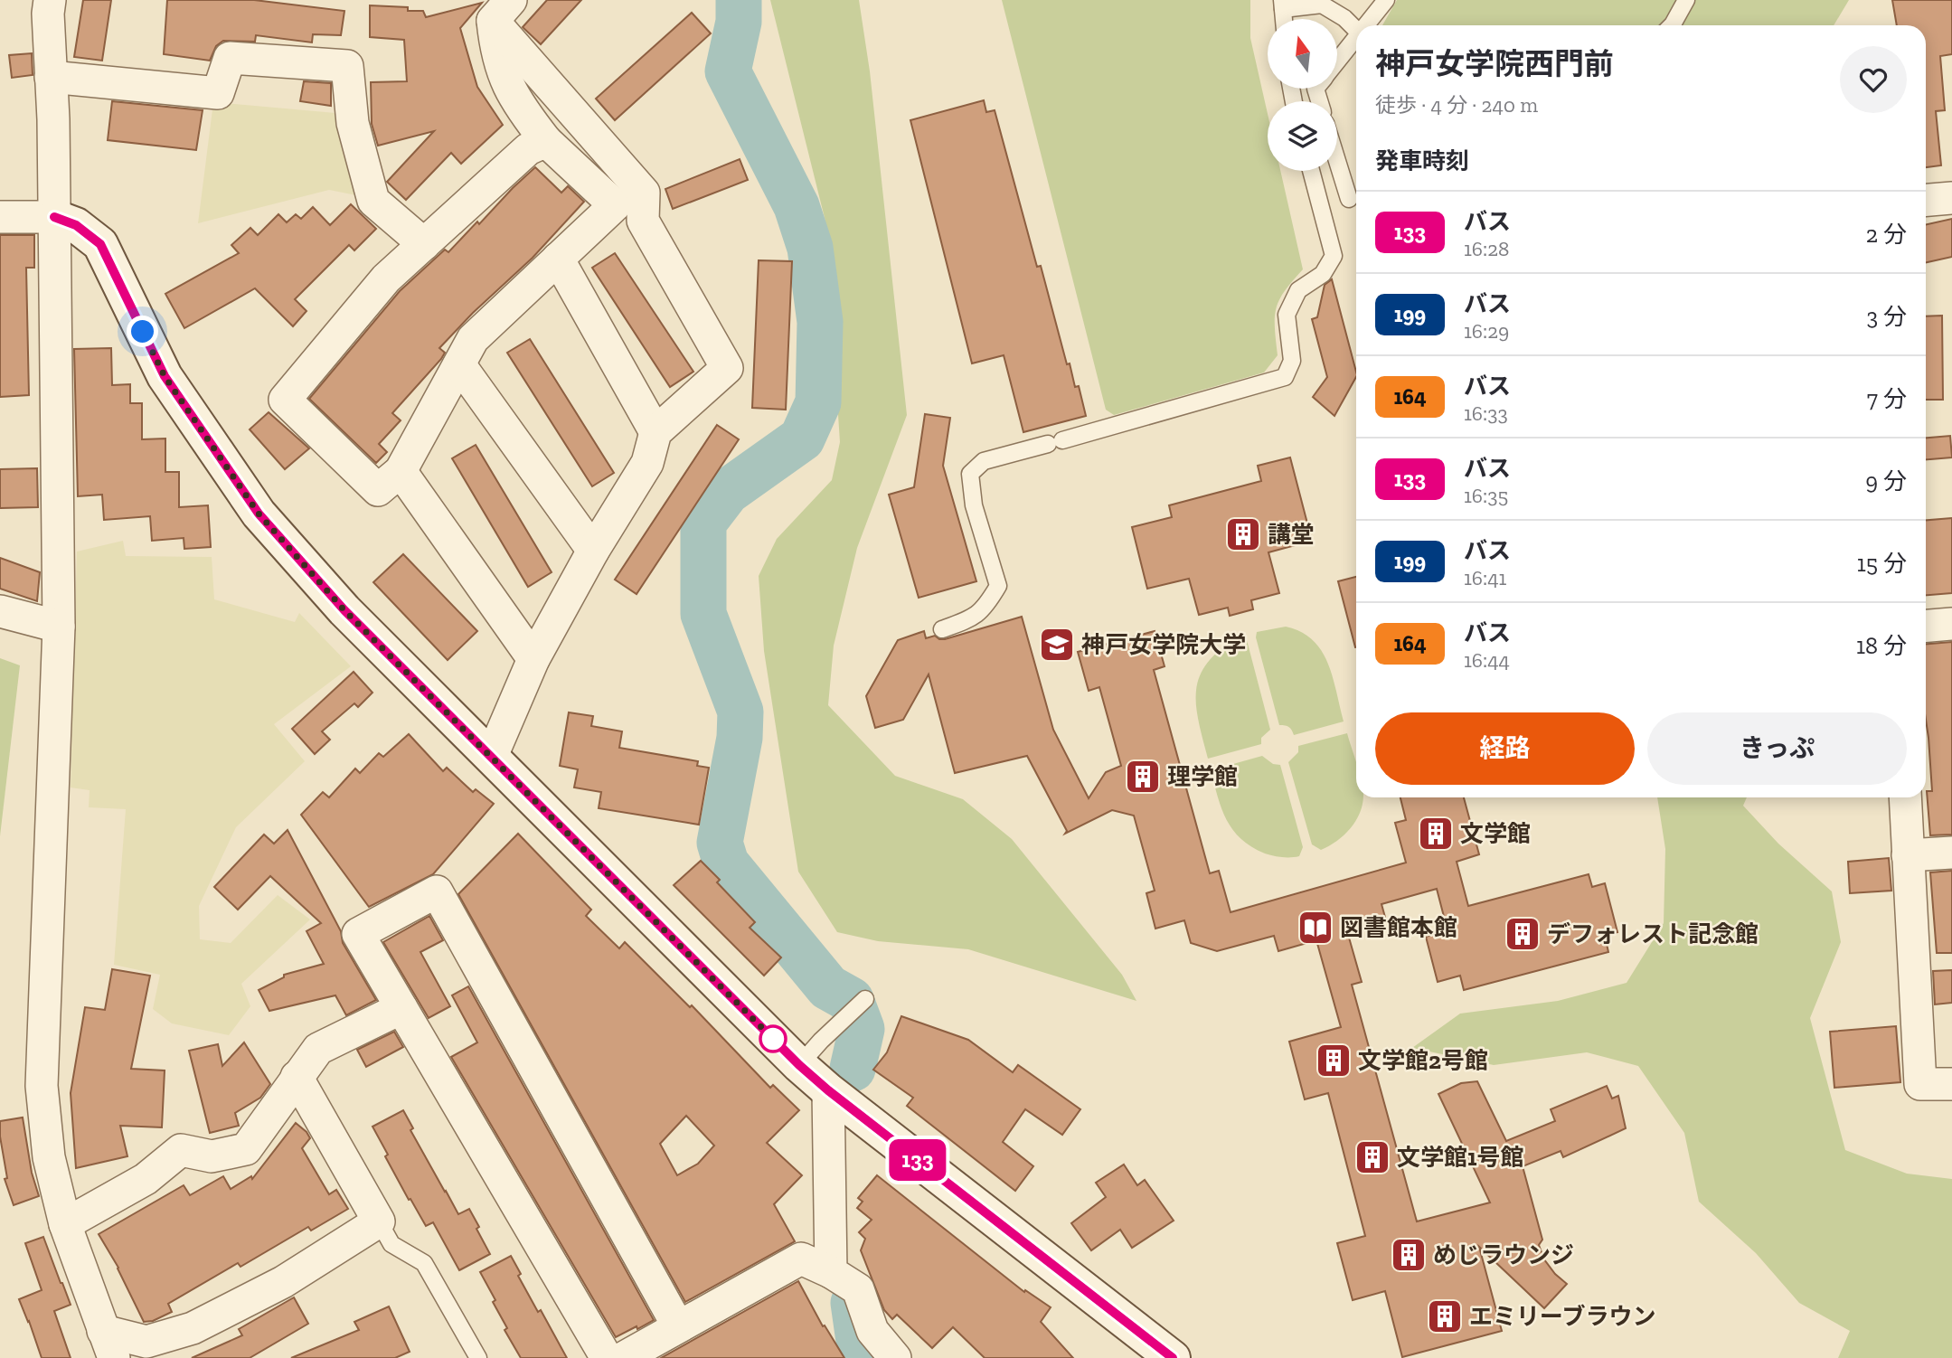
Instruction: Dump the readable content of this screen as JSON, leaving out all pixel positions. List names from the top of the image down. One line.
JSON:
{"places":{"building":["講堂","理学館","文学館","デフォレスト記念館","文学館2号館","文学館1号館","めじラウンジ","エミリーブラウン"],"school or university":["神戸女学院大学"],"library":["図書館本館"]},"lines":["bus line 133"],"north":"top","page":{"on_map":"133","heading":[["神戸女学院西門前","徒歩 · 4 分 · 240 m"],"発車時刻"],"list":[{"mark":"133","name":"バス","note":"16:28","value":"2 分"},{"mark":"199","name":"バス","note":"16:29","value":"3 分"},{"mark":"164","name":"バス","note":"16:33","value":"7 分"},{"mark":"133","name":"バス","note":"16:35","value":"9 分"},{"mark":"199","name":"バス","note":"16:41","value":"15 分"},{"mark":"164","name":"バス","note":"16:44","value":"18 分"}],"buttons":["経路","きっぷ"]}}
